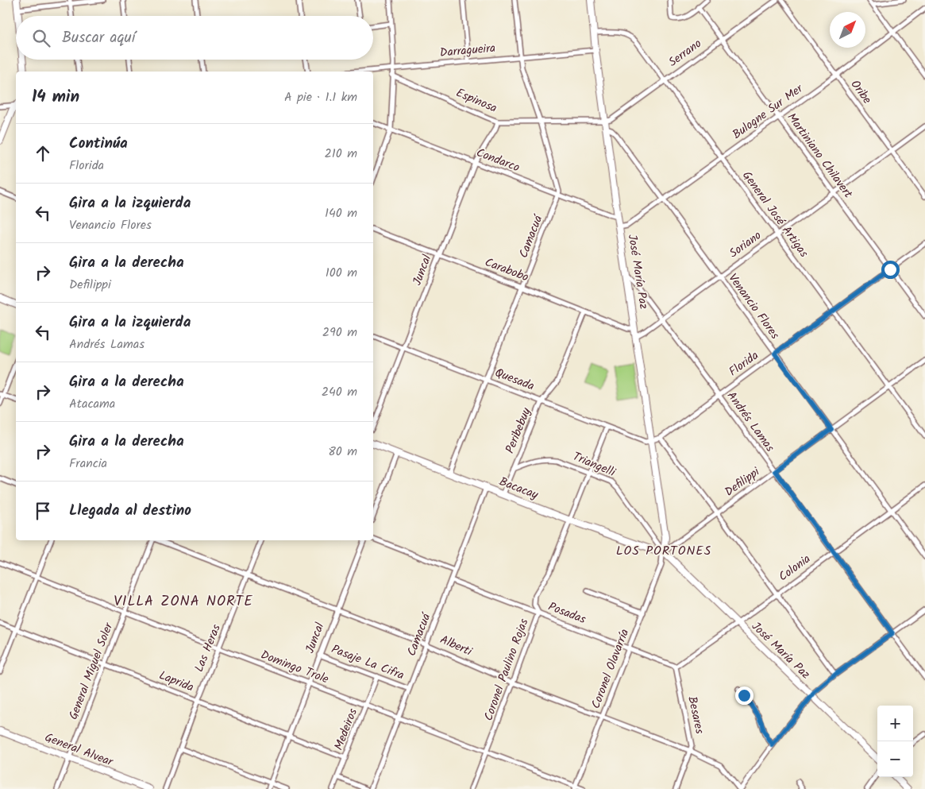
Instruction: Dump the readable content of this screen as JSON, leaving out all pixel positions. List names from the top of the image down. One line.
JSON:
{"streets":{"street":["Darragueira","Serrano","Oribe","Espinosa","Bulogne Sur Mer","Martiniano Chilavert","Condarco","General José Artigas","Camacuá","Soriano","Juncal","Carabobo","José María Paz","Venancio Flores","Florida","Quesada","Andrés Lamas","Peribebuy","Triangelli","Defilippi","Bacacay","Colonia","Posadas","Alberti","Las Heras","Pasaje La Cifra","Domingo Trole","Coronel Olavarría","Coronel Paulino Rojas","General Miguel Soler","Laprida","Besares","Medeiros","General Alvear"]},"crossings":[["Darragueira","José María Paz"],["Serrano","Espinosa"],["Serrano","Martiniano Chilavert"],["Serrano","General José Artigas"],["Serrano","José María Paz"],["Oribe","Bulogne Sur Mer"],["Oribe","Soriano"],["Espinosa","Juncal"],["Espinosa","José María Paz"],["Bulogne Sur Mer","Martiniano Chilavert"],["Bulogne Sur Mer","General José Artigas"],["Bulogne Sur Mer","José María Paz"],["Bulogne Sur Mer","Venancio Flores"],["Martiniano Chilavert","Soriano"],["Martiniano Chilavert","Florida"],["Condarco","Camacuá"],["Condarco","Juncal"],["Condarco","José María Paz"],["General José Artigas","Soriano"],["General José Artigas","José María Paz"],["General José Artigas","Florida"],["General José Artigas","Defilippi"],["Camacuá","Carabobo"],["Camacuá","Quesada"],["Camacuá","Bacacay"],["Camacuá","Posadas"],["Camacuá","Alberti"],["Camacuá","Pasaje La Cifra"],["Camacuá","Domingo Trole"],["Soriano","Carabobo"],["Soriano","José María Paz"],["Soriano","Venancio Flores"],["Soriano","Andrés Lamas"],["Juncal","Carabobo"],["Juncal","Quesada"],["Juncal","Alberti"],["Juncal","Pasaje La Cifra"],["Juncal","Domingo Trole"],["Juncal","Laprida"],["Carabobo","José María Paz"],["Carabobo","Peribebuy"],["José María Paz","Venancio Flores"],["José María Paz","Florida"],["José María Paz","Quesada"],["José María Paz","Andrés Lamas"],["José María Paz","Triangelli"],["José María Paz","Defilippi"],["José María Paz","Bacacay"],["José María Paz","Colonia"],["José María Paz","Coronel Olavarría"],["Venancio Flores","Florida"],["Venancio Flores","Defilippi"],["Venancio Flores","Colonia"],["Florida","Quesada"],["Florida","Andrés Lamas"],["Quesada","Peribebuy"],["Quesada","Coronel Paulino Rojas"],["Andrés Lamas","Defilippi"],["Andrés Lamas","Colonia"],["Peribebuy","Triangelli"],["Peribebuy","Bacacay"],["Triangelli","Defilippi"],["Triangelli","Bacacay"],["Triangelli","Coronel Olavarría"],["Triangelli","Coronel Paulino Rojas"],["Defilippi","Bacacay"],["Defilippi","Coronel Olavarría"],["Bacacay","Coronel Olavarría"],["Bacacay","Coronel Paulino Rojas"],["Colonia","Posadas"],["Colonia","Besares"],["Posadas","Coronel Olavarría"],["Posadas","Coronel Paulino Rojas"],["Posadas","Besares"],["Alberti","Las Heras"],["Alberti","Coronel Olavarría"],["Alberti","Coronel Paulino Rojas"],["Alberti","Besares"],["Las Heras","Domingo Trole"],["Las Heras","Laprida"],["Pasaje La Cifra","Medeiros"],["Domingo Trole","Coronel Olavarría"],["Domingo Trole","Coronel Paulino Rojas"],["Domingo Trole","General Miguel Soler"],["Domingo Trole","Medeiros"],["General Miguel Soler","Laprida"],["General Miguel Soler","General Alvear"],["Laprida","Medeiros"]],"districts":["LOS PORTONES","VILLA ZONA NORTE"],"north":"top right","page":{"search":"Buscar aquí","heading":["14 min","A pie · 1.1 km"],"list":[["Continúa","Florida","210 m"],["Gira a la izquierda","Venancio Flores","140 m"],["Gira a la derecha","Defilippi","100 m"],["Gira a la izquierda","Andrés Lamas","290 m"],["Gira a la derecha","Atacama","240 m"],["Gira a la derecha","Francia","80 m"],"Llegada al destino"],"map_buttons":["+","−"]}}
